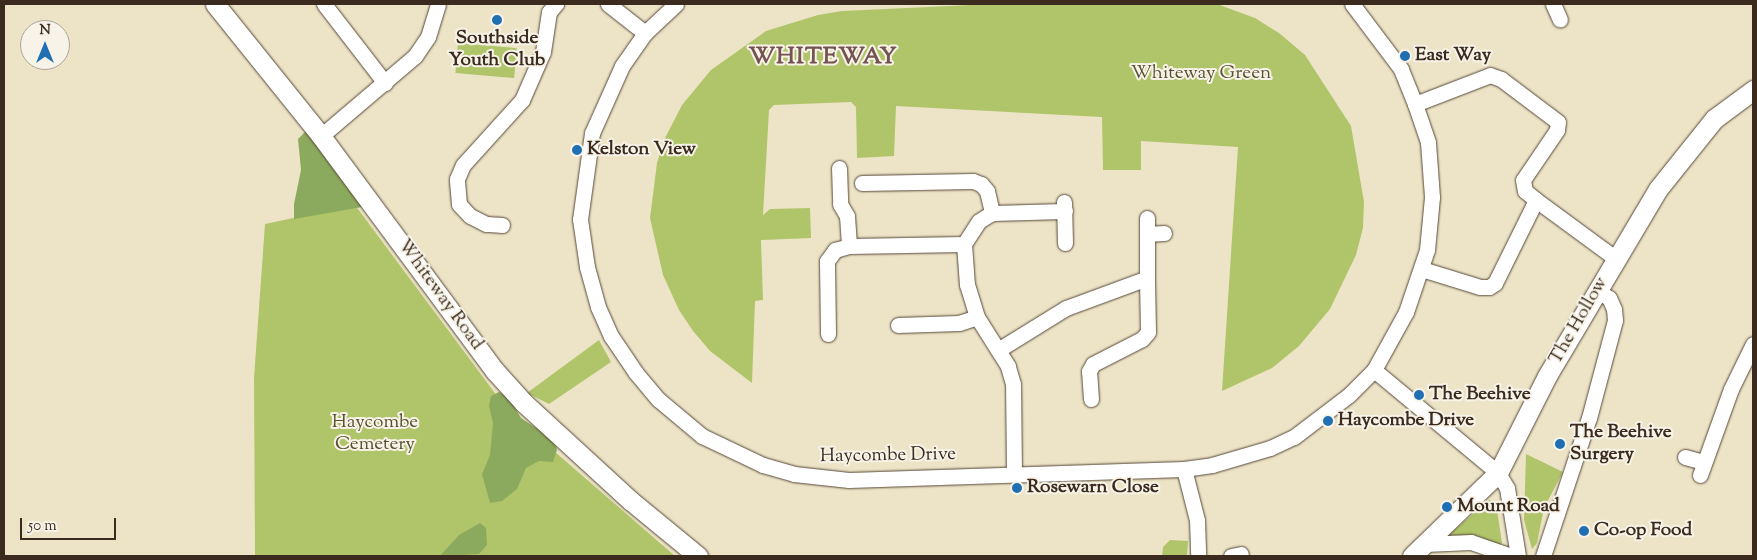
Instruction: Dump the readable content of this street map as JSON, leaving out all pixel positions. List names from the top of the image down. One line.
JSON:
{"streets":{"street":["Whiteway Road","The Hollow","Haycombe Drive"]},"districts":["WHITEWAY"],"parks":["Whiteway Green","Haycombe Cemetery"],"places":["Southside Youth Club","East Way","Kelston View","The Beehive","Haycombe Drive","The Beehive Surgery","Rosewarn Close","Mount Road","Co-op Food"],"scale_bar":"50 m","north":"top"}
